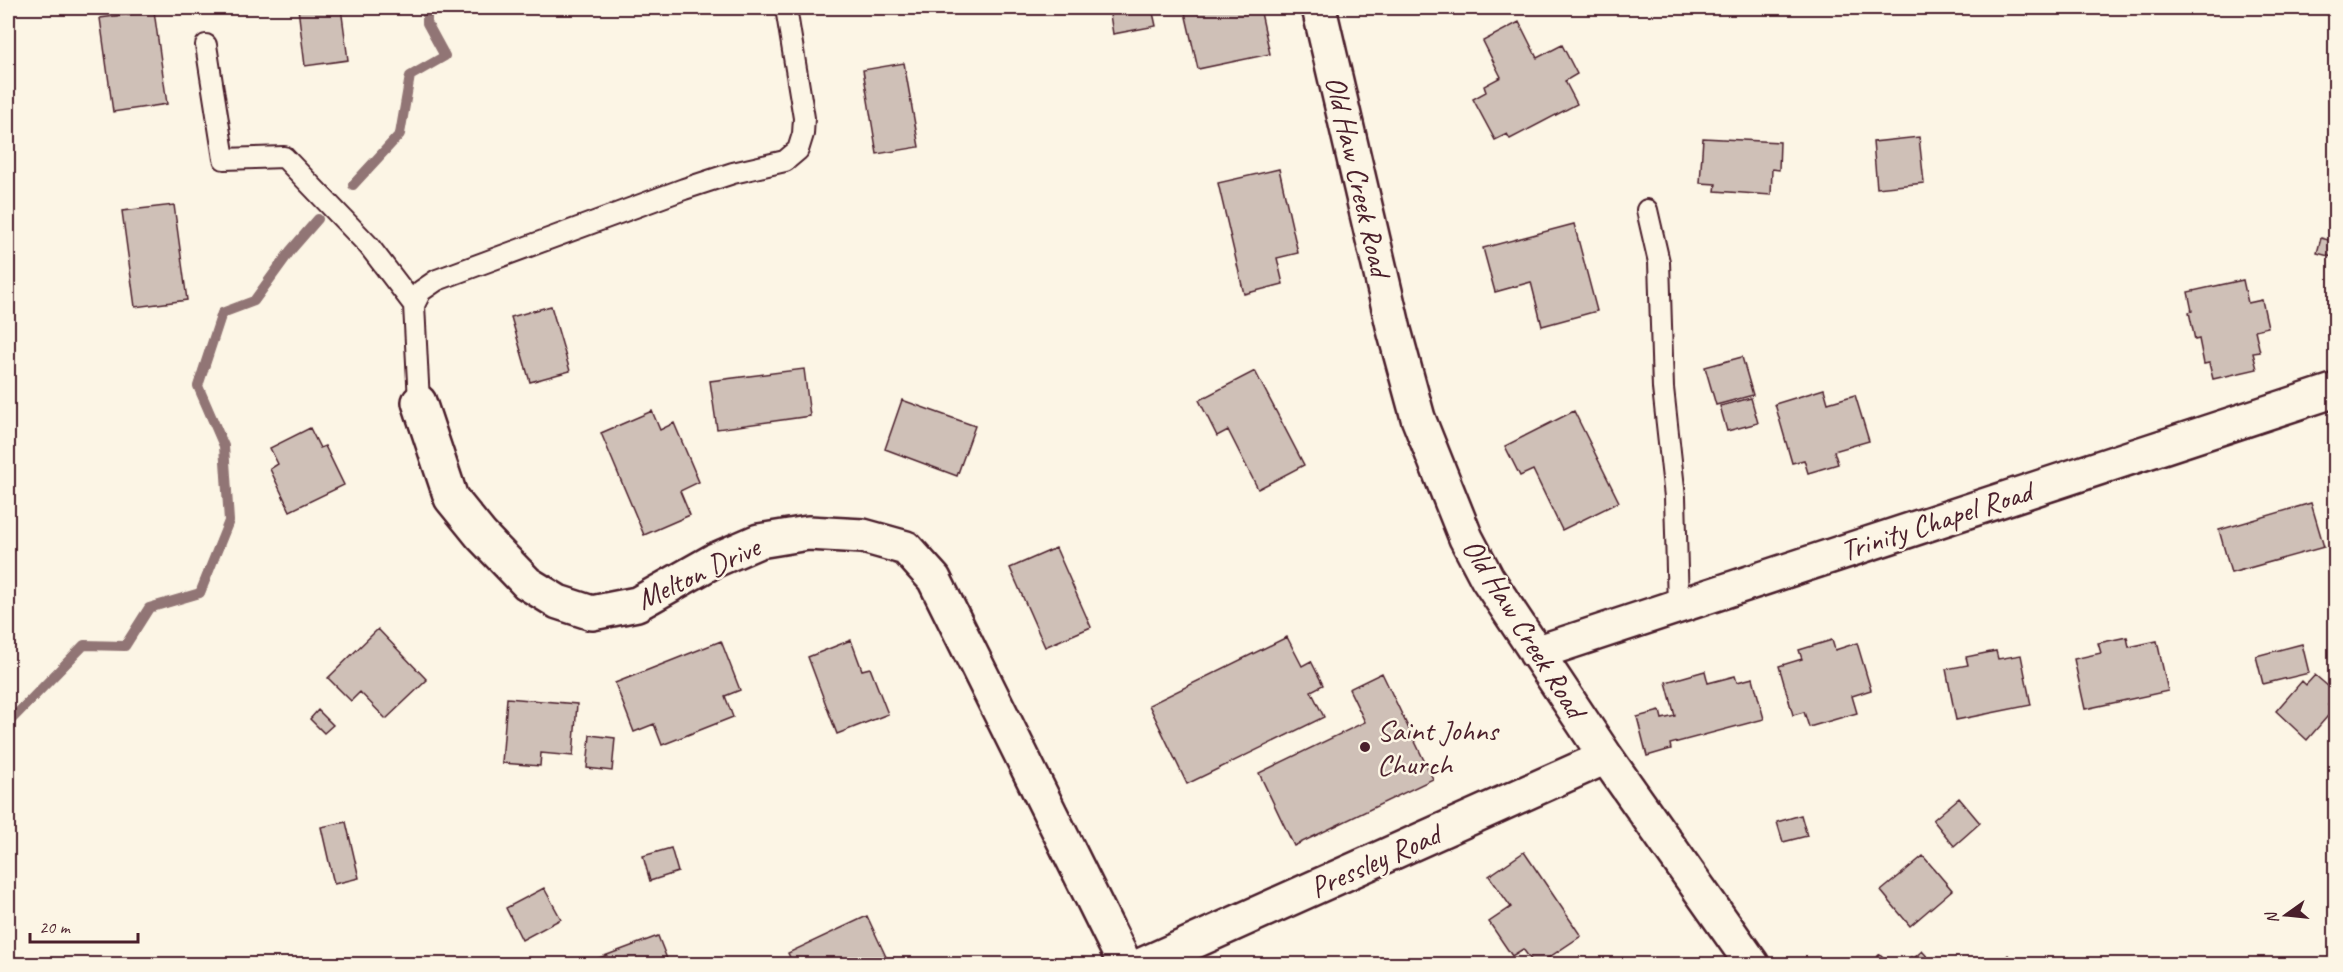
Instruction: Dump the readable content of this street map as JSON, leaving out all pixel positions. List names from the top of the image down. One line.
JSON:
{"streets":{"street":["Old Haw Creek Road","Trinity Chapel Road","Melton Drive","Pressley Road"]},"crossings":[["Old Haw Creek Road","Trinity Chapel Road"],["Old Haw Creek Road","Pressley Road"]],"places":["Saint Johns Church"],"scale_bar":"20 m","north":"left"}
